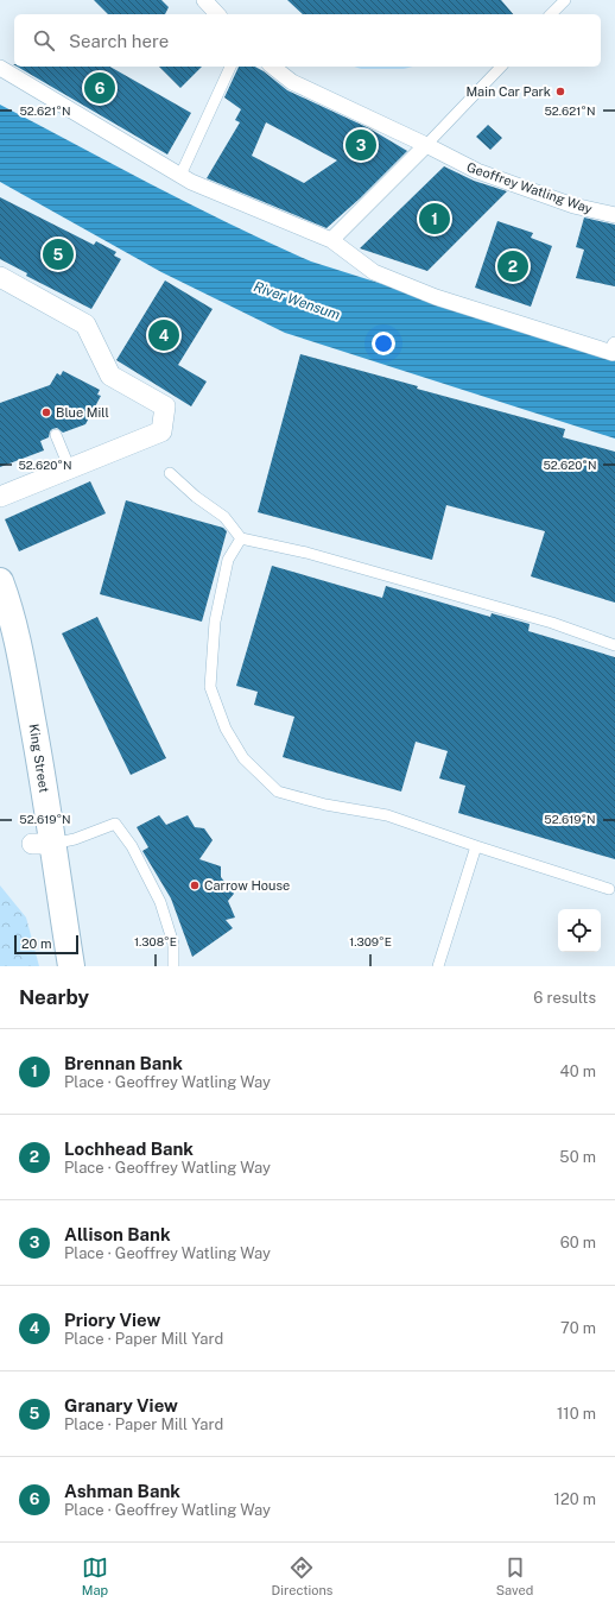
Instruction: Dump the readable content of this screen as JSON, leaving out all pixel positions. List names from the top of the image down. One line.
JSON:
{"streets":{"main road":["King Street"],"street":["Geoffrey Watling Way"]},"water":["River Wensum"],"places":["Main Car Park","Blue Mill","Carrow House"],"scale_bar":"20 m","page":{"search":"Search here","pins":["6","3","1","5","2","4"],"scale":"20 m","heading":["Nearby","6 results"],"list":[{"mark":"1","name":"Brennan Bank","note":"Place · Geoffrey Watling Way","value":"40 m"},{"mark":"2","name":"Lochhead Bank","note":"Place · Geoffrey Watling Way","value":"50 m"},{"mark":"3","name":"Allison Bank","note":"Place · Geoffrey Watling Way","value":"60 m"},{"mark":"4","name":"Priory View","note":"Place · Paper Mill Yard","value":"70 m"},{"mark":"5","name":"Granary View","note":"Place · Paper Mill Yard","value":"110 m"},{"mark":"6","name":"Ashman Bank","note":"Place · Geoffrey Watling Way","value":"120 m"}],"nav":["Map","Directions","Saved"]},"coordinates":["52.621°N","52.620°N","52.619°N","1.308°E","1.309°E"]}
